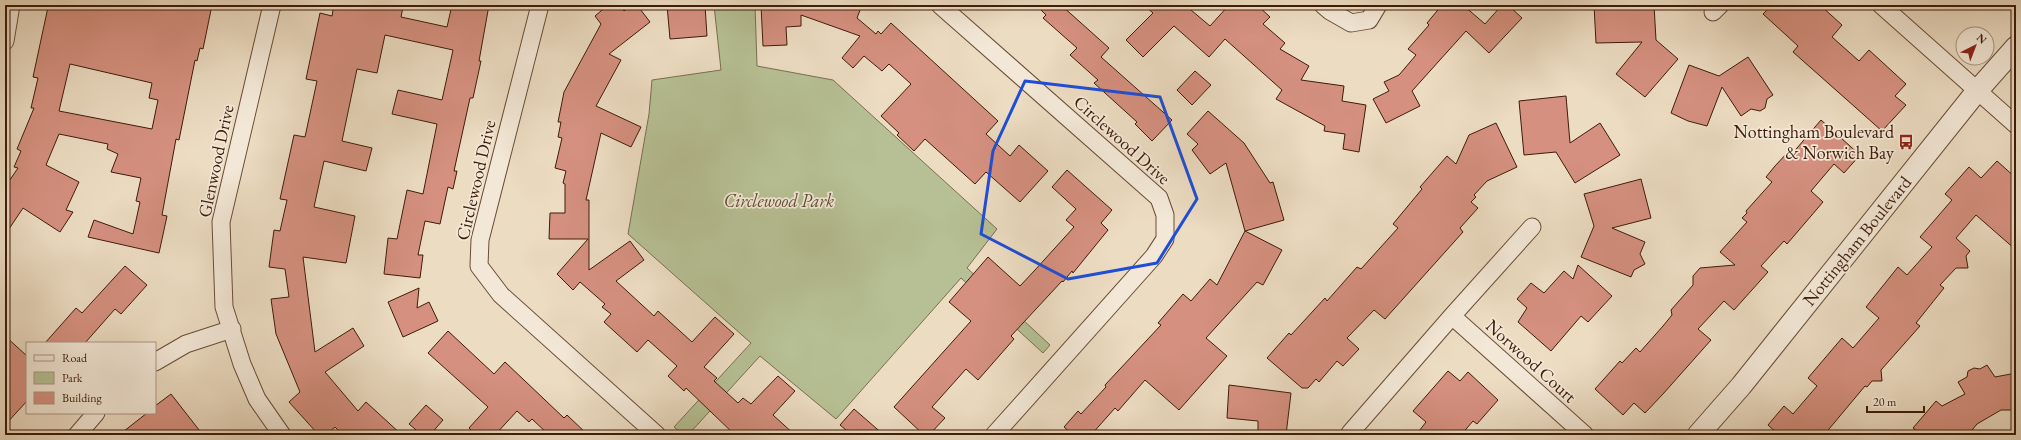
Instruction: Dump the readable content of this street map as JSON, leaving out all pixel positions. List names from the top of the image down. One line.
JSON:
{"streets":{"street":["Circlewood Drive","Glenwood Drive","Nottingham Boulevard","Norwood Court"]},"parks":["Circlewood Park"],"places":{"bus stop":["Nottingham Boulevard & Norwich Bay"]},"legend":["Road","Park","Building"],"scale_bar":"20 m","north":"top right"}
